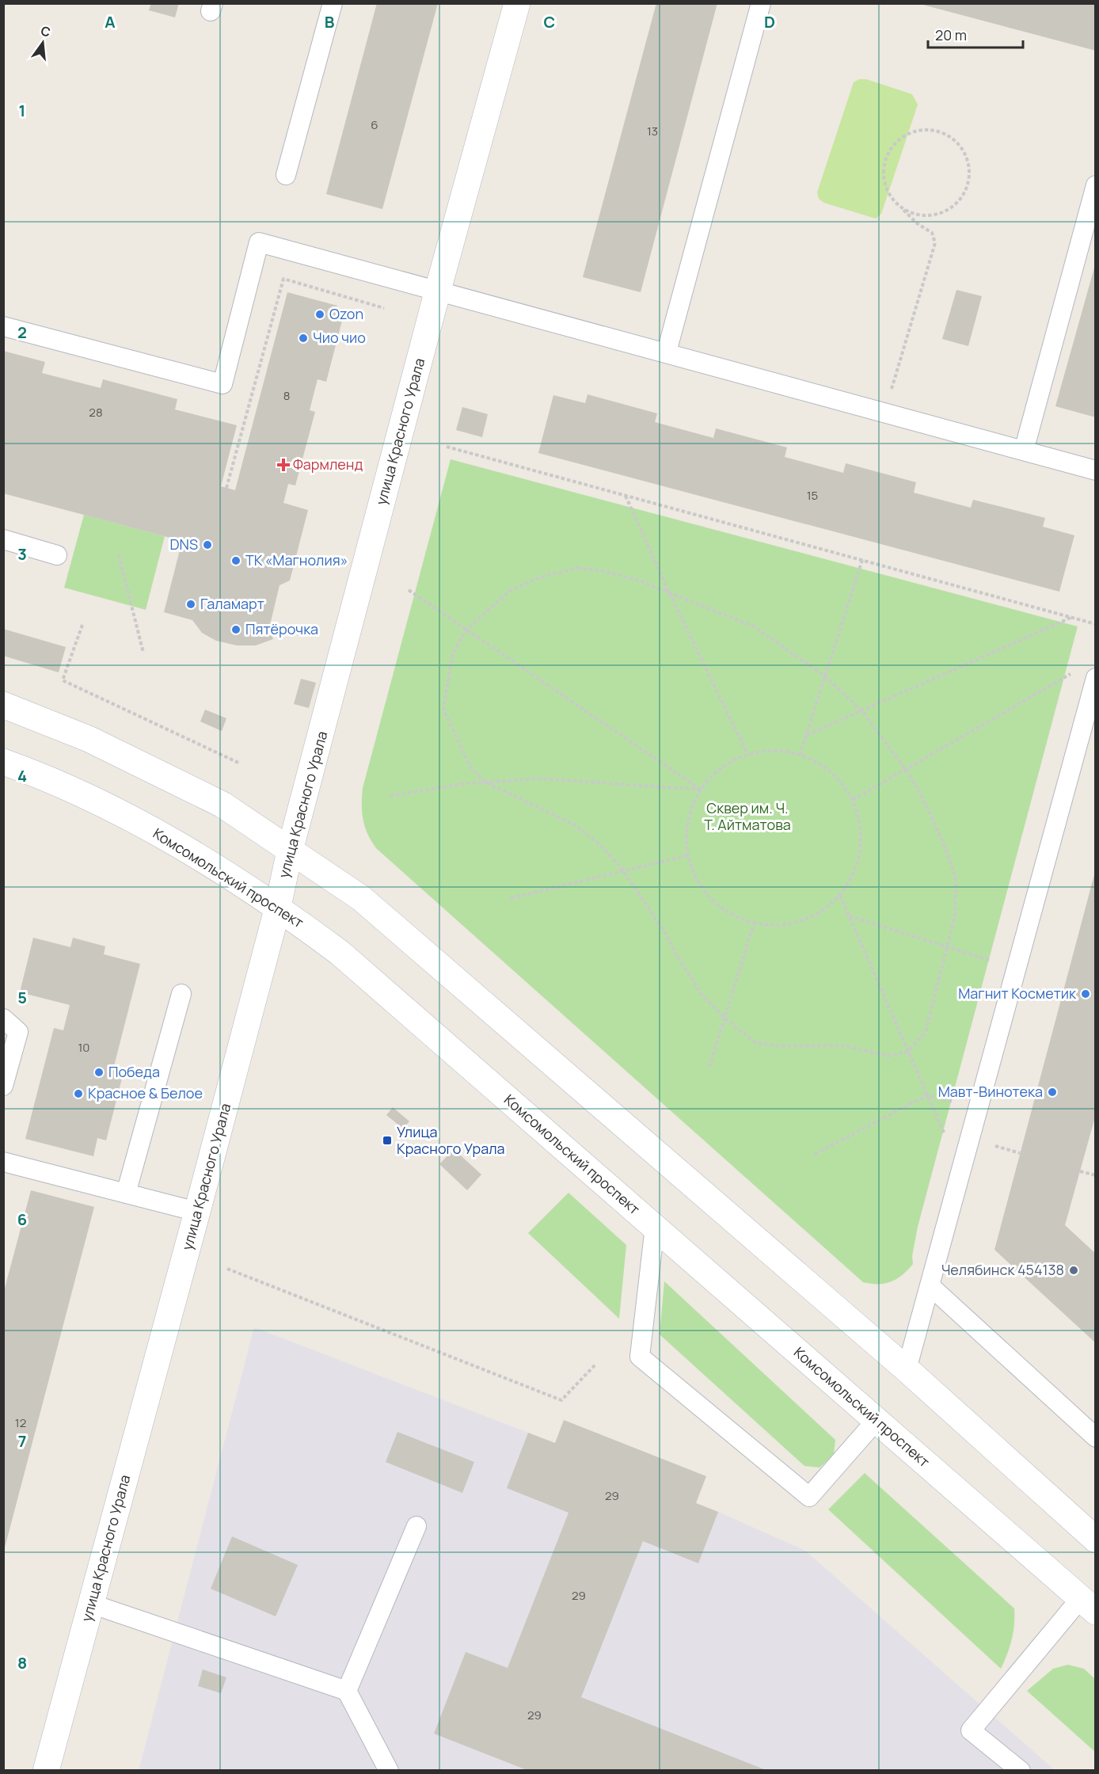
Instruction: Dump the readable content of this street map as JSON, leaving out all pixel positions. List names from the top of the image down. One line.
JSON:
{"streets":{"main road":["улица Красного Урала","Комсомольский проспект"]},"crossings":[["улица Красного Урала","Комсомольский проспект"]],"parks":["Сквер им. Ч. Т. Айтматова"],"places":{"other":["Ozon","Чио чио","DNS","ТК «Магнолия»","Галамарт","Пятёрочка","Магнит Косметик","Победа","Мавт-Винотека","Красное & Белое","Челябинск 454138"],"health":["Фармленд"],"transit":["Улица Красного Урала"]},"house_numbers":["6","13","8","28","15","10","12","29","29","29"],"scale_bar":"20 m","north":"top","grid":{"columns":["A","B","C","D"],"rows":["1","2","3","4","5","6","7","8"]}}
